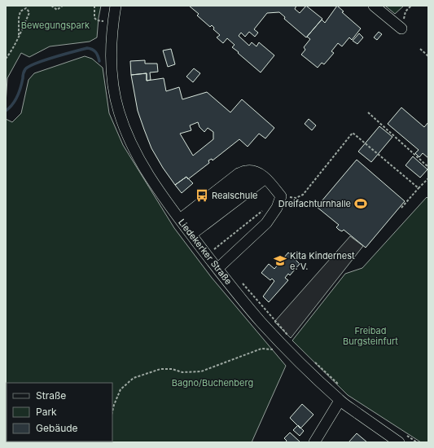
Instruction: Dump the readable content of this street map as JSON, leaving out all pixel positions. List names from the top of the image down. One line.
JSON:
{"streets":{"street":["Liedekerker Straße"]},"parks":["Bewegungspark","Freibad Burgsteinfurt","Bagno/Buchenberg"],"places":{"bus stop":["Realschule"],"sports":["Dreifachturnhalle"],"school or university":["Kita Kindernest e. V."]},"legend":["Straße","Park","Gebäude"]}
